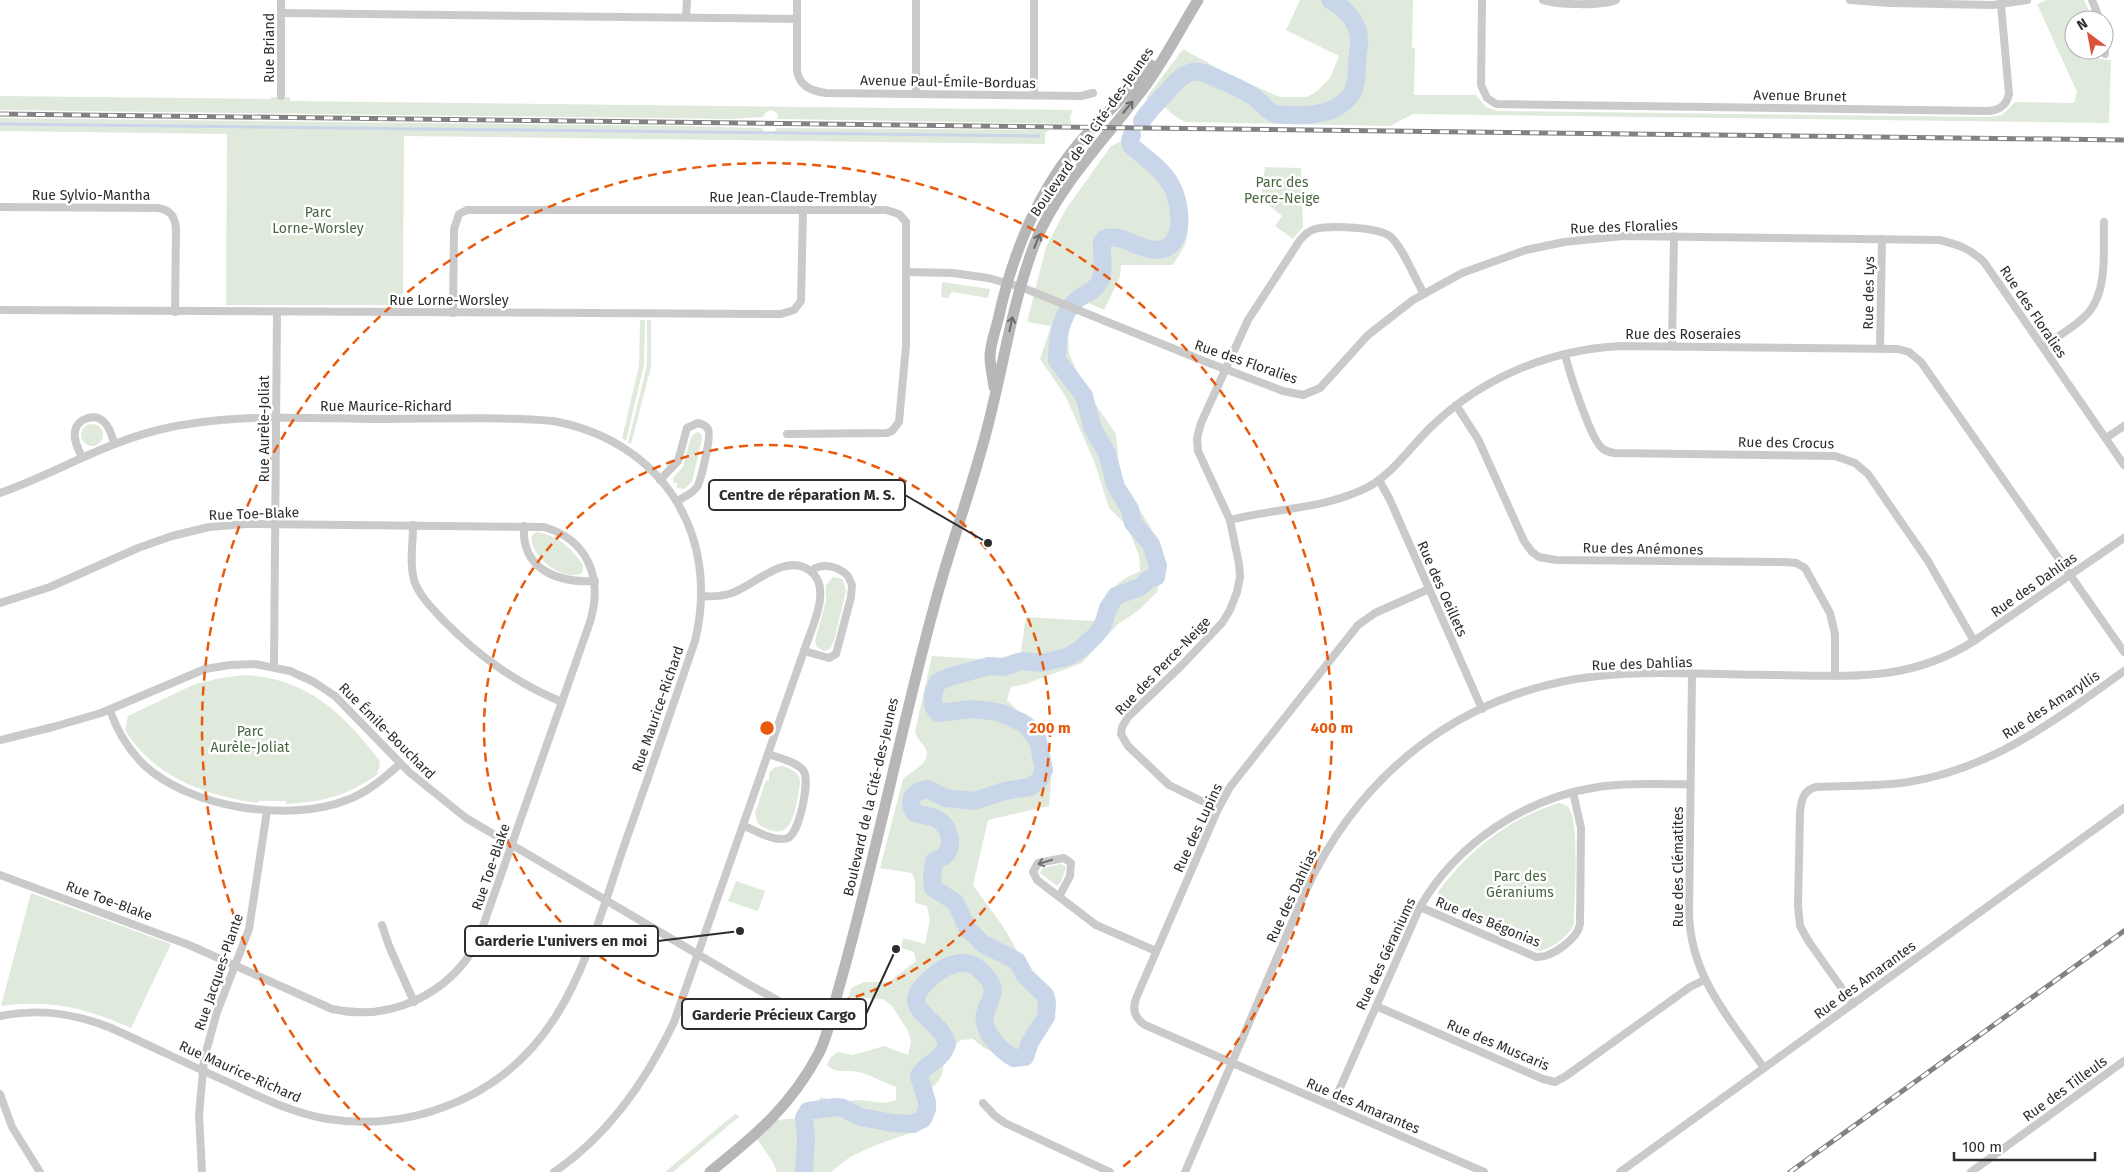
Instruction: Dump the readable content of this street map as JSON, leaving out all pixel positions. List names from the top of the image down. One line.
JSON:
{"streets":{"main road":["Boulevard de la Cité-des-Jeunes"],"street":["Rue Briand","Avenue Paul-Émile-Borduas","Avenue Brunet","Rue Sylvio-Mantha","Rue Jean-Claude-Tremblay","Rue des Floralies","Rue des Lys","Rue Lorne-Worsley","Rue des Roseraies","Rue Maurice-Richard","Rue Aurèle-Joliat","Rue des Crocus","Rue Toe-Blake","Rue des Anémones","Rue des Dahlias","Rue des Oeillets","Rue des Perce-Neige","Rue des Amaryllis","Rue Émile-Bouchard","Rue des Lupins","Rue des Clématites","Rue des Bégonias","Rue des Géraniums","Rue Jacques-Plante","Rue des Amarantes","Rue des Muscaris","Rue des Tilleuls"]},"crossings":[["Boulevard de la Cité-des-Jeunes","Rue des Floralies"],["Boulevard de la Cité-des-Jeunes","Rue Émile-Bouchard"],["Rue Sylvio-Mantha","Rue Lorne-Worsley"],["Rue Jean-Claude-Tremblay","Rue des Floralies"],["Rue Jean-Claude-Tremblay","Rue Lorne-Worsley"],["Rue des Floralies","Rue des Lys"],["Rue des Floralies","Rue des Perce-Neige"],["Rue des Lys","Rue des Roseraies"],["Rue Lorne-Worsley","Rue Aurèle-Joliat"],["Rue des Roseraies","Rue des Crocus"],["Rue des Roseraies","Rue des Anémones"],["Rue des Roseraies","Rue des Dahlias"],["Rue des Roseraies","Rue des Oeillets"],["Rue des Roseraies","Rue des Perce-Neige"],["Rue Maurice-Richard","Rue Aurèle-Joliat"],["Rue Maurice-Richard","Rue Émile-Bouchard"],["Rue Maurice-Richard","Rue Jacques-Plante"],["Rue Aurèle-Joliat","Rue Toe-Blake"],["Rue Aurèle-Joliat","Rue Émile-Bouchard"],["Rue des Crocus","Rue des Dahlias"],["Rue Toe-Blake","Rue Émile-Bouchard"],["Rue Toe-Blake","Rue Jacques-Plante"],["Rue des Anémones","Rue des Dahlias"],["Rue des Dahlias","Rue des Oeillets"],["Rue des Dahlias","Rue des Lupins"],["Rue des Dahlias","Rue des Clématites"],["Rue des Dahlias","Rue des Amarantes"],["Rue des Oeillets","Rue des Lupins"],["Rue des Perce-Neige","Rue des Lupins"],["Rue des Amaryllis","Rue des Amarantes"],["Rue des Lupins","Rue des Amarantes"],["Rue des Clématites","Rue des Géraniums"],["Rue des Clématites","Rue des Amarantes"],["Rue des Clématites","Rue des Muscaris"],["Rue des Bégonias","Rue des Géraniums"],["Rue des Géraniums","Rue des Amarantes"],["Rue des Géraniums","Rue des Muscaris"]],"parks":["Parc des Perce-Neige","Parc Lorne-Worsley","Parc Aurèle-Joliat","Parc des Géraniums"],"places":["Centre de réparation M. S.","Garderie L'univers en moi","Garderie Précieux Cargo"],"scale_bar":"100 m","north":"top left","rings":["200 m","400 m"]}
